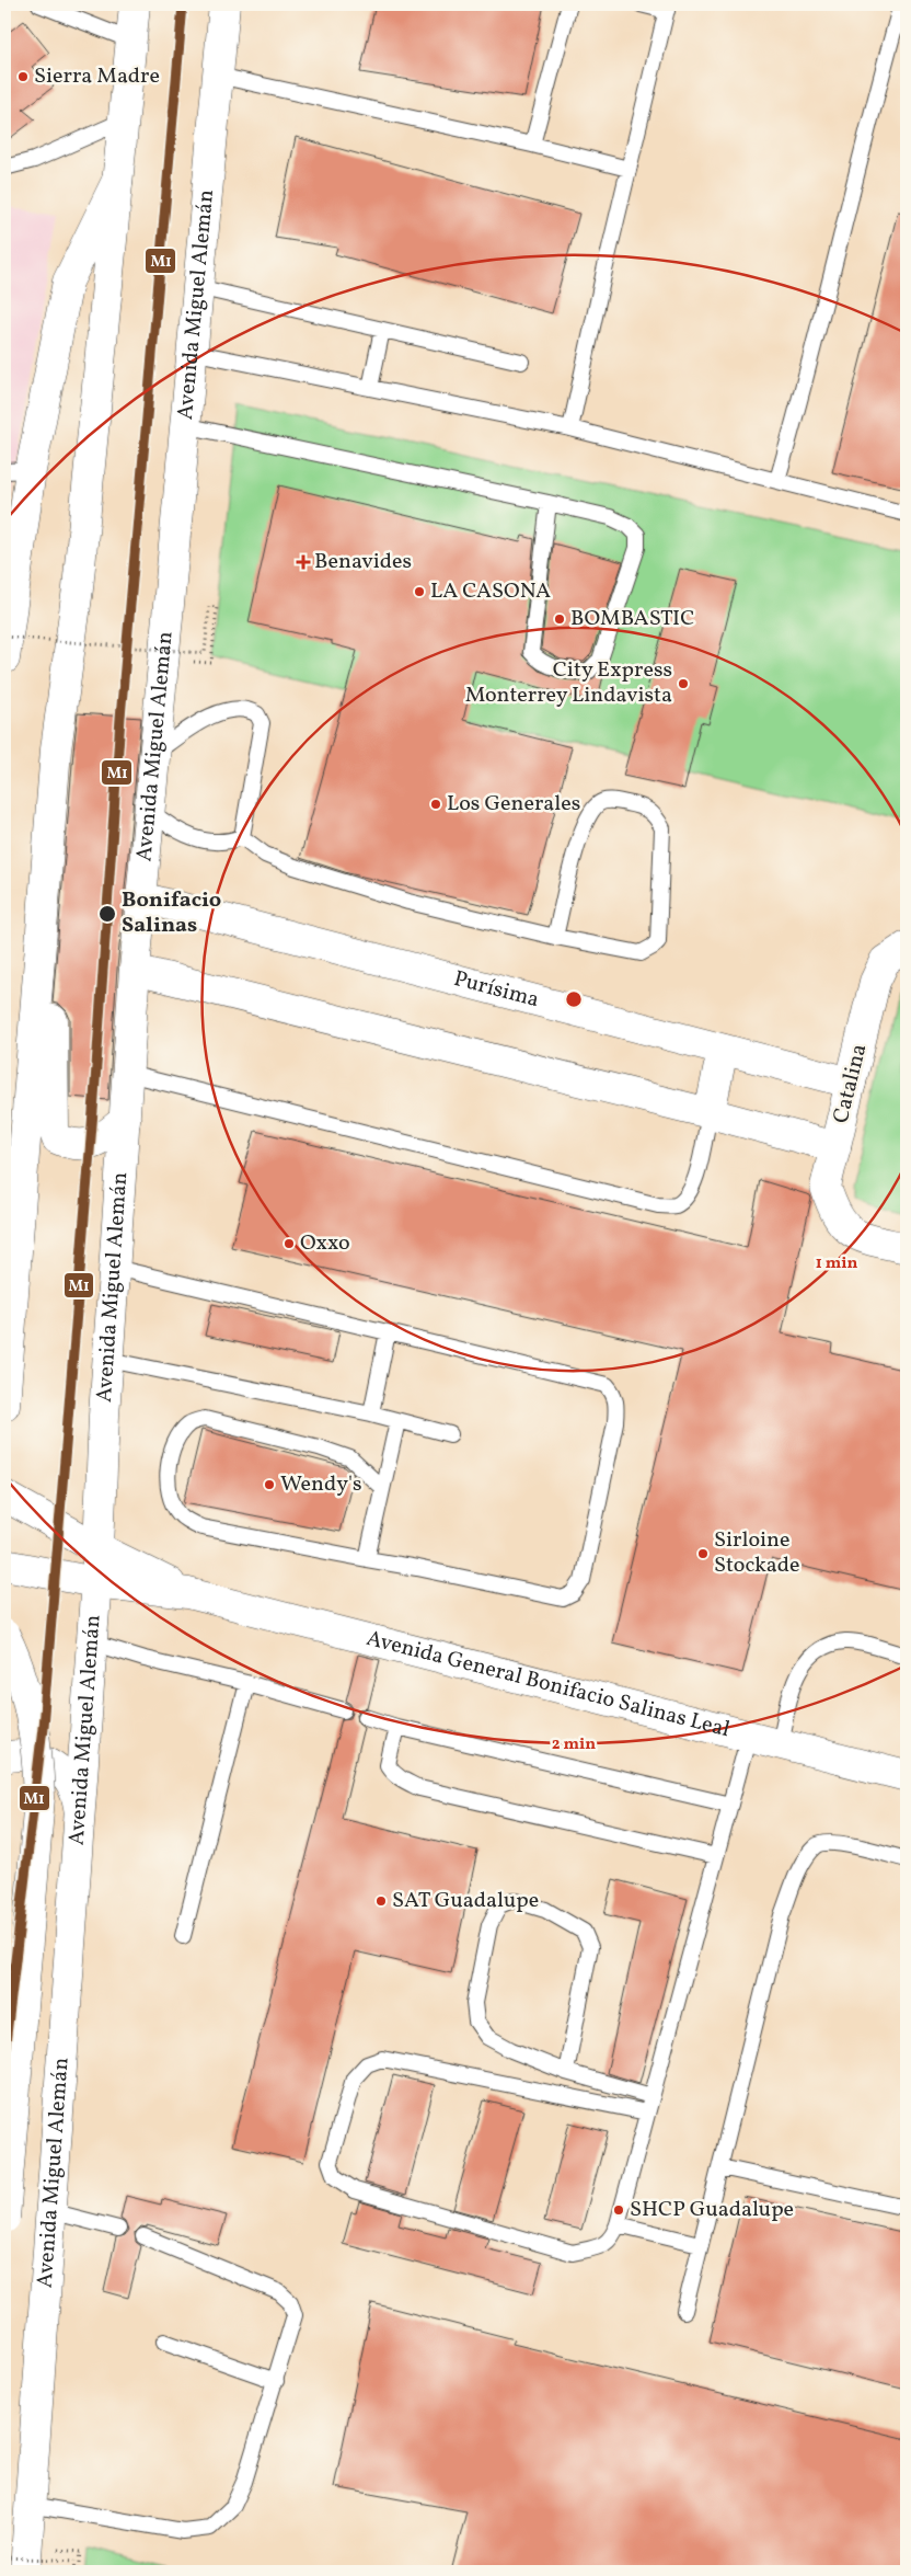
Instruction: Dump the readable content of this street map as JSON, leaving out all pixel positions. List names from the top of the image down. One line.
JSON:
{"streets":{"main road":["Avenida Miguel Alemán","Purísima","Catalina","Avenida General Bonifacio Salinas Leal"]},"crossings":[["Avenida Miguel Alemán","Purísima"],["Avenida Miguel Alemán","Avenida General Bonifacio Salinas Leal"],["Purísima","Catalina"]],"places":{"other":["Sierra Madre","LA CASONA","BOMBASTIC","City Express Monterrey Lindavista","Los Generales","Bonifacio Salinas","Oxxo","Wendy's","Sirloine Stockade","SAT Guadalupe","SHCP Guadalupe"],"health":["Benavides"]},"lines":["transit line M1"],"rings":["1 min","2 min"]}
